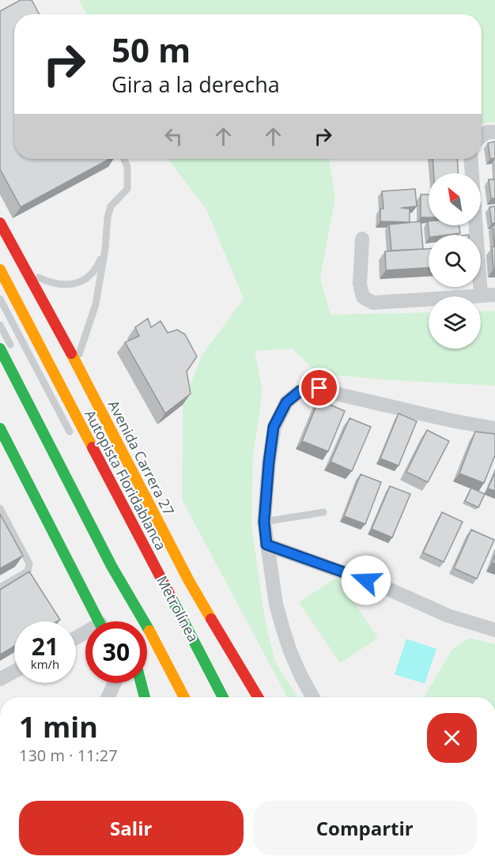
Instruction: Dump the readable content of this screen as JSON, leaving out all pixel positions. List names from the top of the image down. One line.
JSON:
{"streets":{"highway":["Avenida Carrera 27","Autopista Floridablanca"]},"north":"top left","page":{"turn":["50 m","Gira a la derecha"],"speed":"21 km/h","limit":"30","heading":["1 min","130 m · 11:27"],"buttons":["Salir","Compartir"]}}
